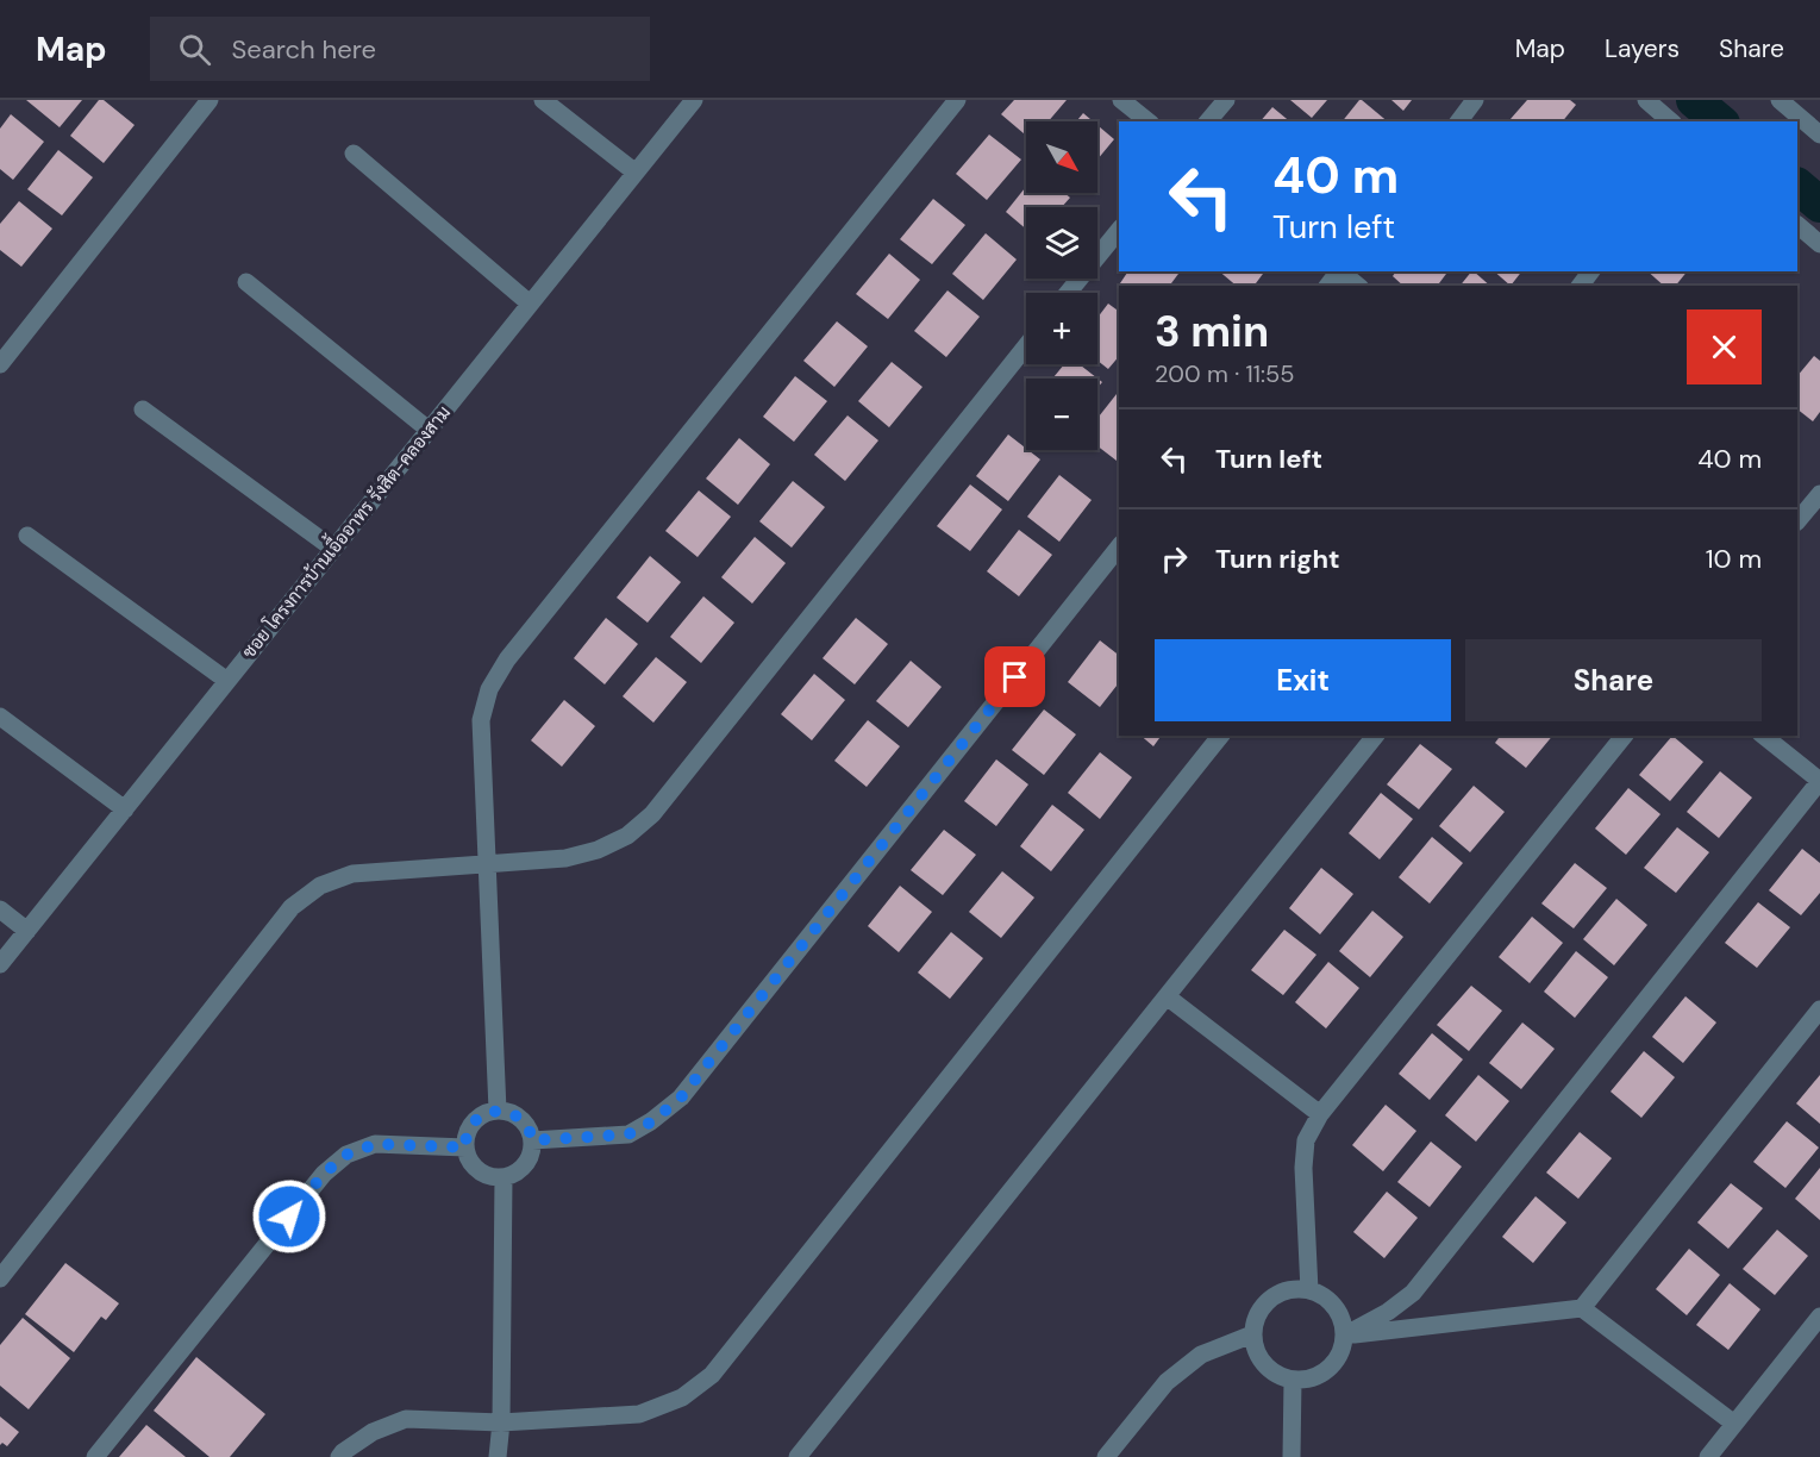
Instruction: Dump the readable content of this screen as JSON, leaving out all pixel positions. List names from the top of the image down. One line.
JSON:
{"streets":{"street":["ซอย โครงการบ้านเอื้ออาทร รังสิต-คลองสาม"]},"north":"bottom right","page":{"header":"Map","search":"Search here","nav":["Map","Layers","Share"],"map_buttons":["+","−"],"turn":["40 m","Turn left"],"heading":["3 min","200 m · 11:55"],"list":[{"name":"Turn left","value":"40 m"},{"name":"Turn right","value":"10 m"}],"buttons":["Exit","Share"]}}
